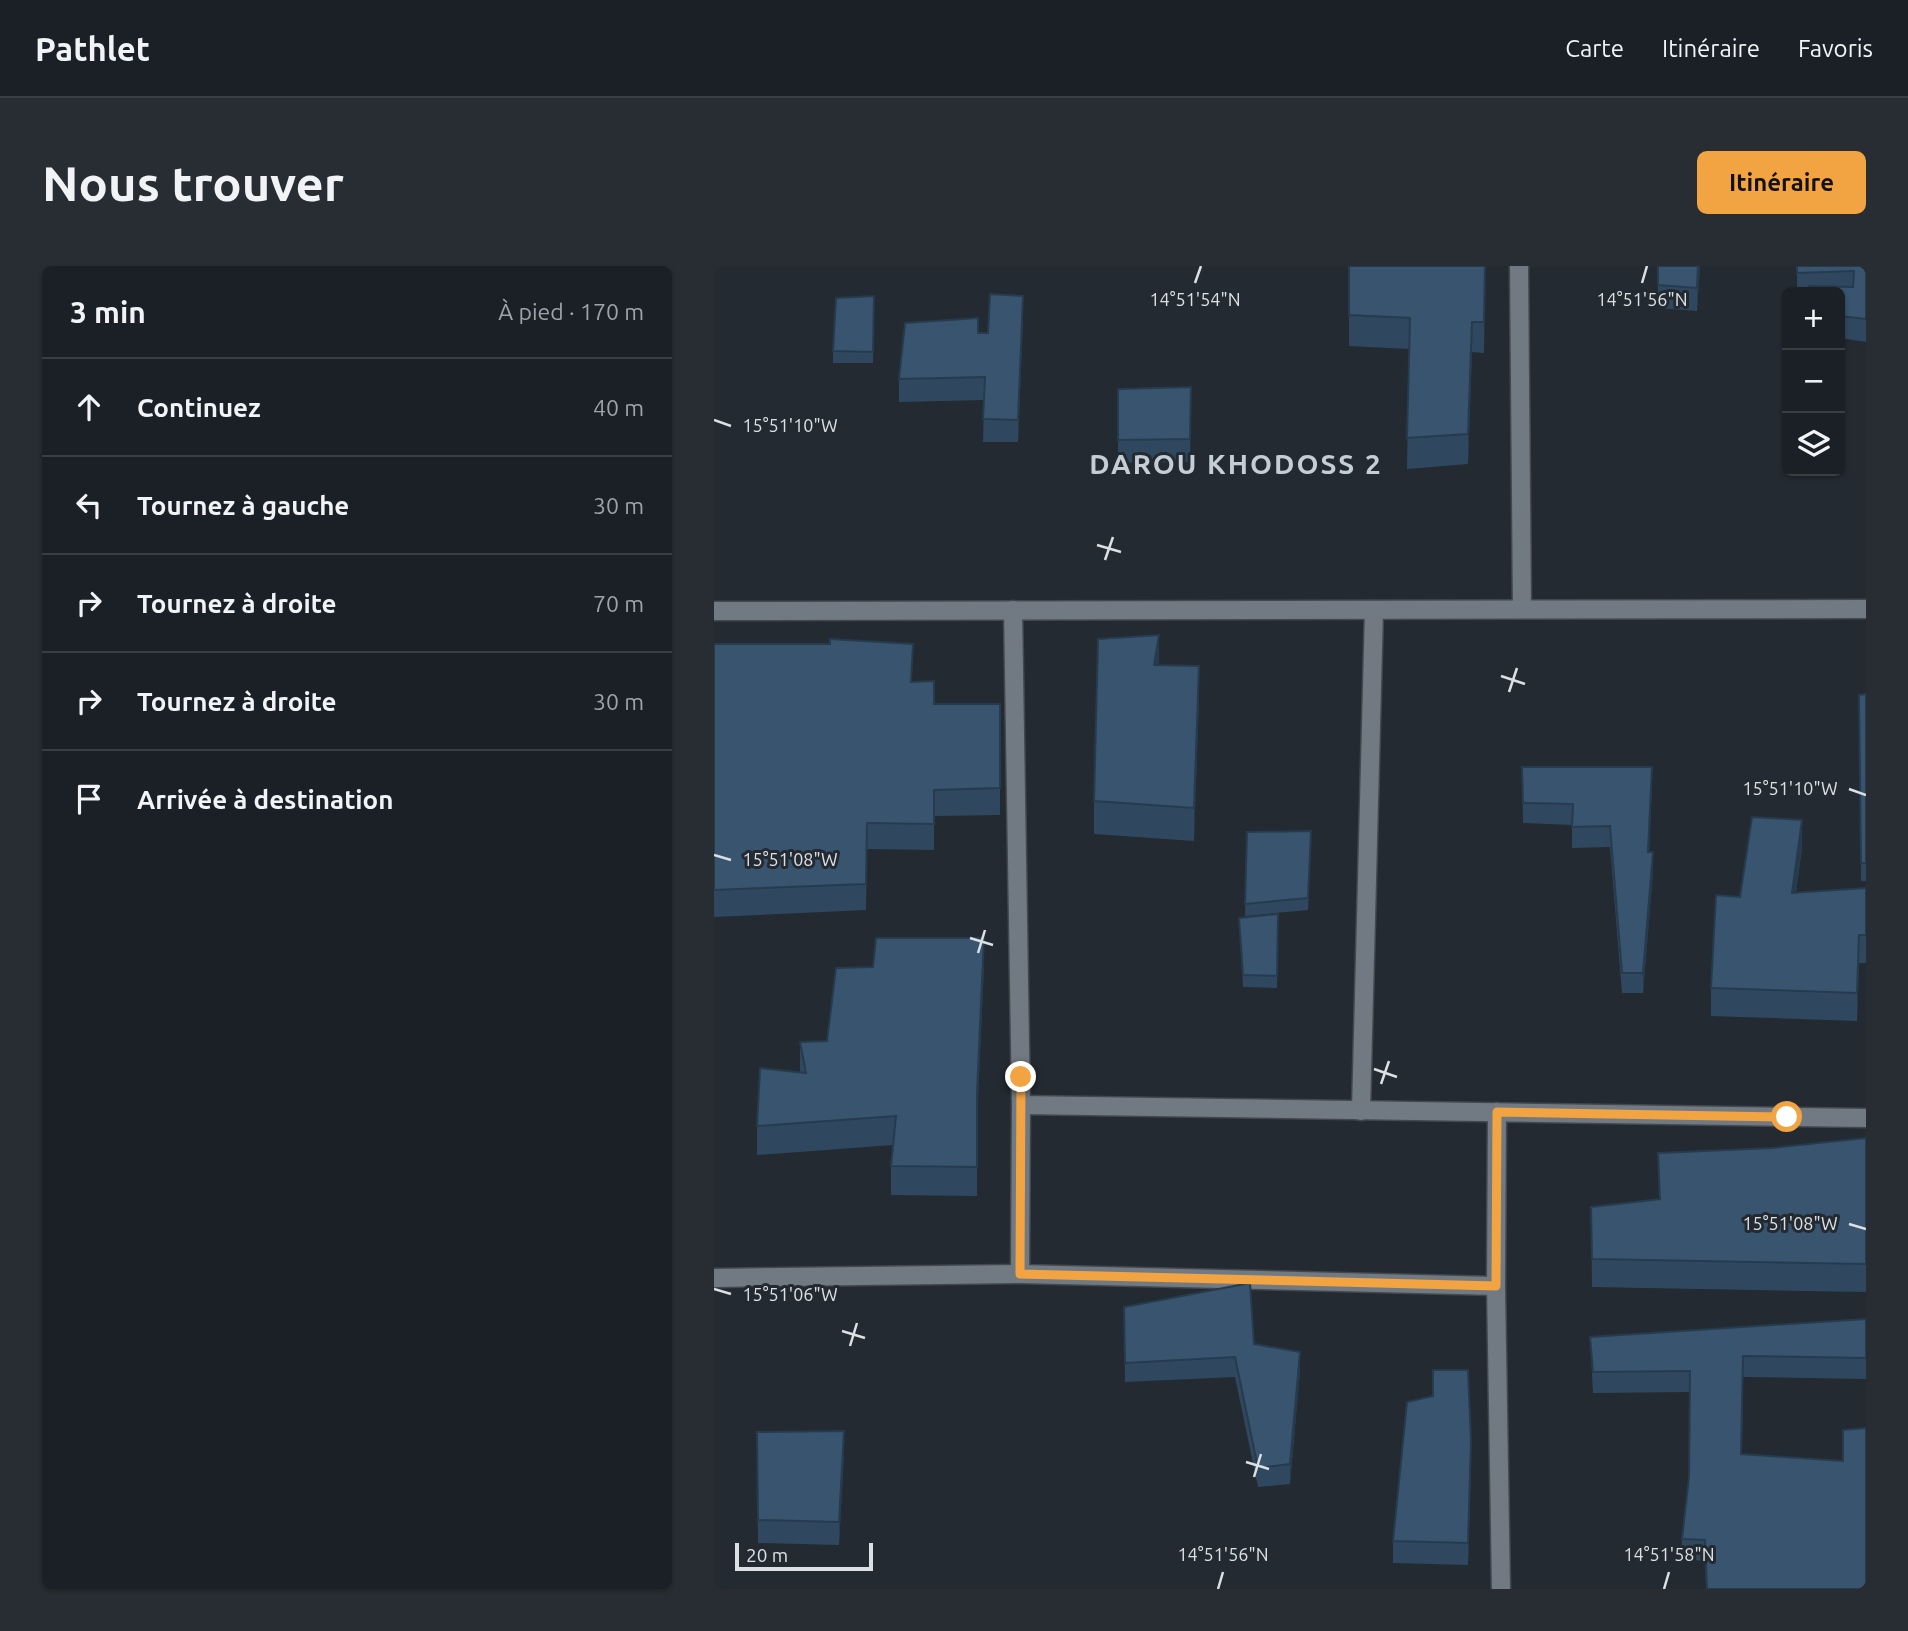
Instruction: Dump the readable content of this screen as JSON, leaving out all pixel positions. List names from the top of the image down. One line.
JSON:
{"districts":["DAROU KHODOSS 2"],"scale_bar":"20 m","page":{"header":"Pathlet","nav":["Carte","Itinéraire","Favoris"],"buttons":"Itinéraire","title":"Nous trouver","heading":["3 min","À pied · 170 m"],"map_buttons":["+","−"],"list":[["Continuez","40 m"],["Tournez à gauche","30 m"],["Tournez à droite","70 m"],["Tournez à droite","30 m"],"Arrivée à destination"],"scale":"20 m"},"coordinates":["14°51'54\"N","14°51'56\"N","15°51'10\"W","15°51'08\"W","15°51'06\"W","14°51'58\"N"]}
